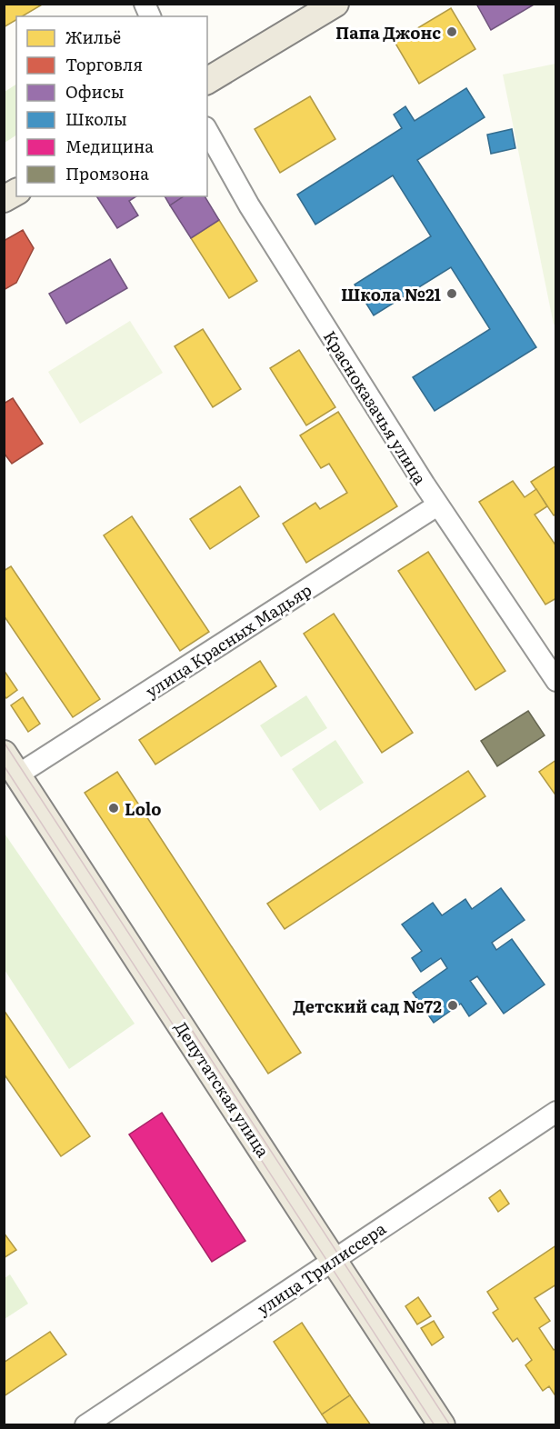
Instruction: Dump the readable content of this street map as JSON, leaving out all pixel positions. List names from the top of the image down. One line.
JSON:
{"streets":{"main road":["Депутатская улица"],"street":["Красноказачья улица","улица Красных Мадьяр","улица Трилиссера"]},"crossings":[["Красноказачья улица","улица Красных Мадьяр"],["улица Красных Мадьяр","Депутатская улица"],["Депутатская улица","улица Трилиссера"]],"places":["Папа Джонс","Школа №21","Lolo","Детский сад №72"],"legend":["Жильё","Торговля","Офисы","Школы","Медицина","Промзона"]}
